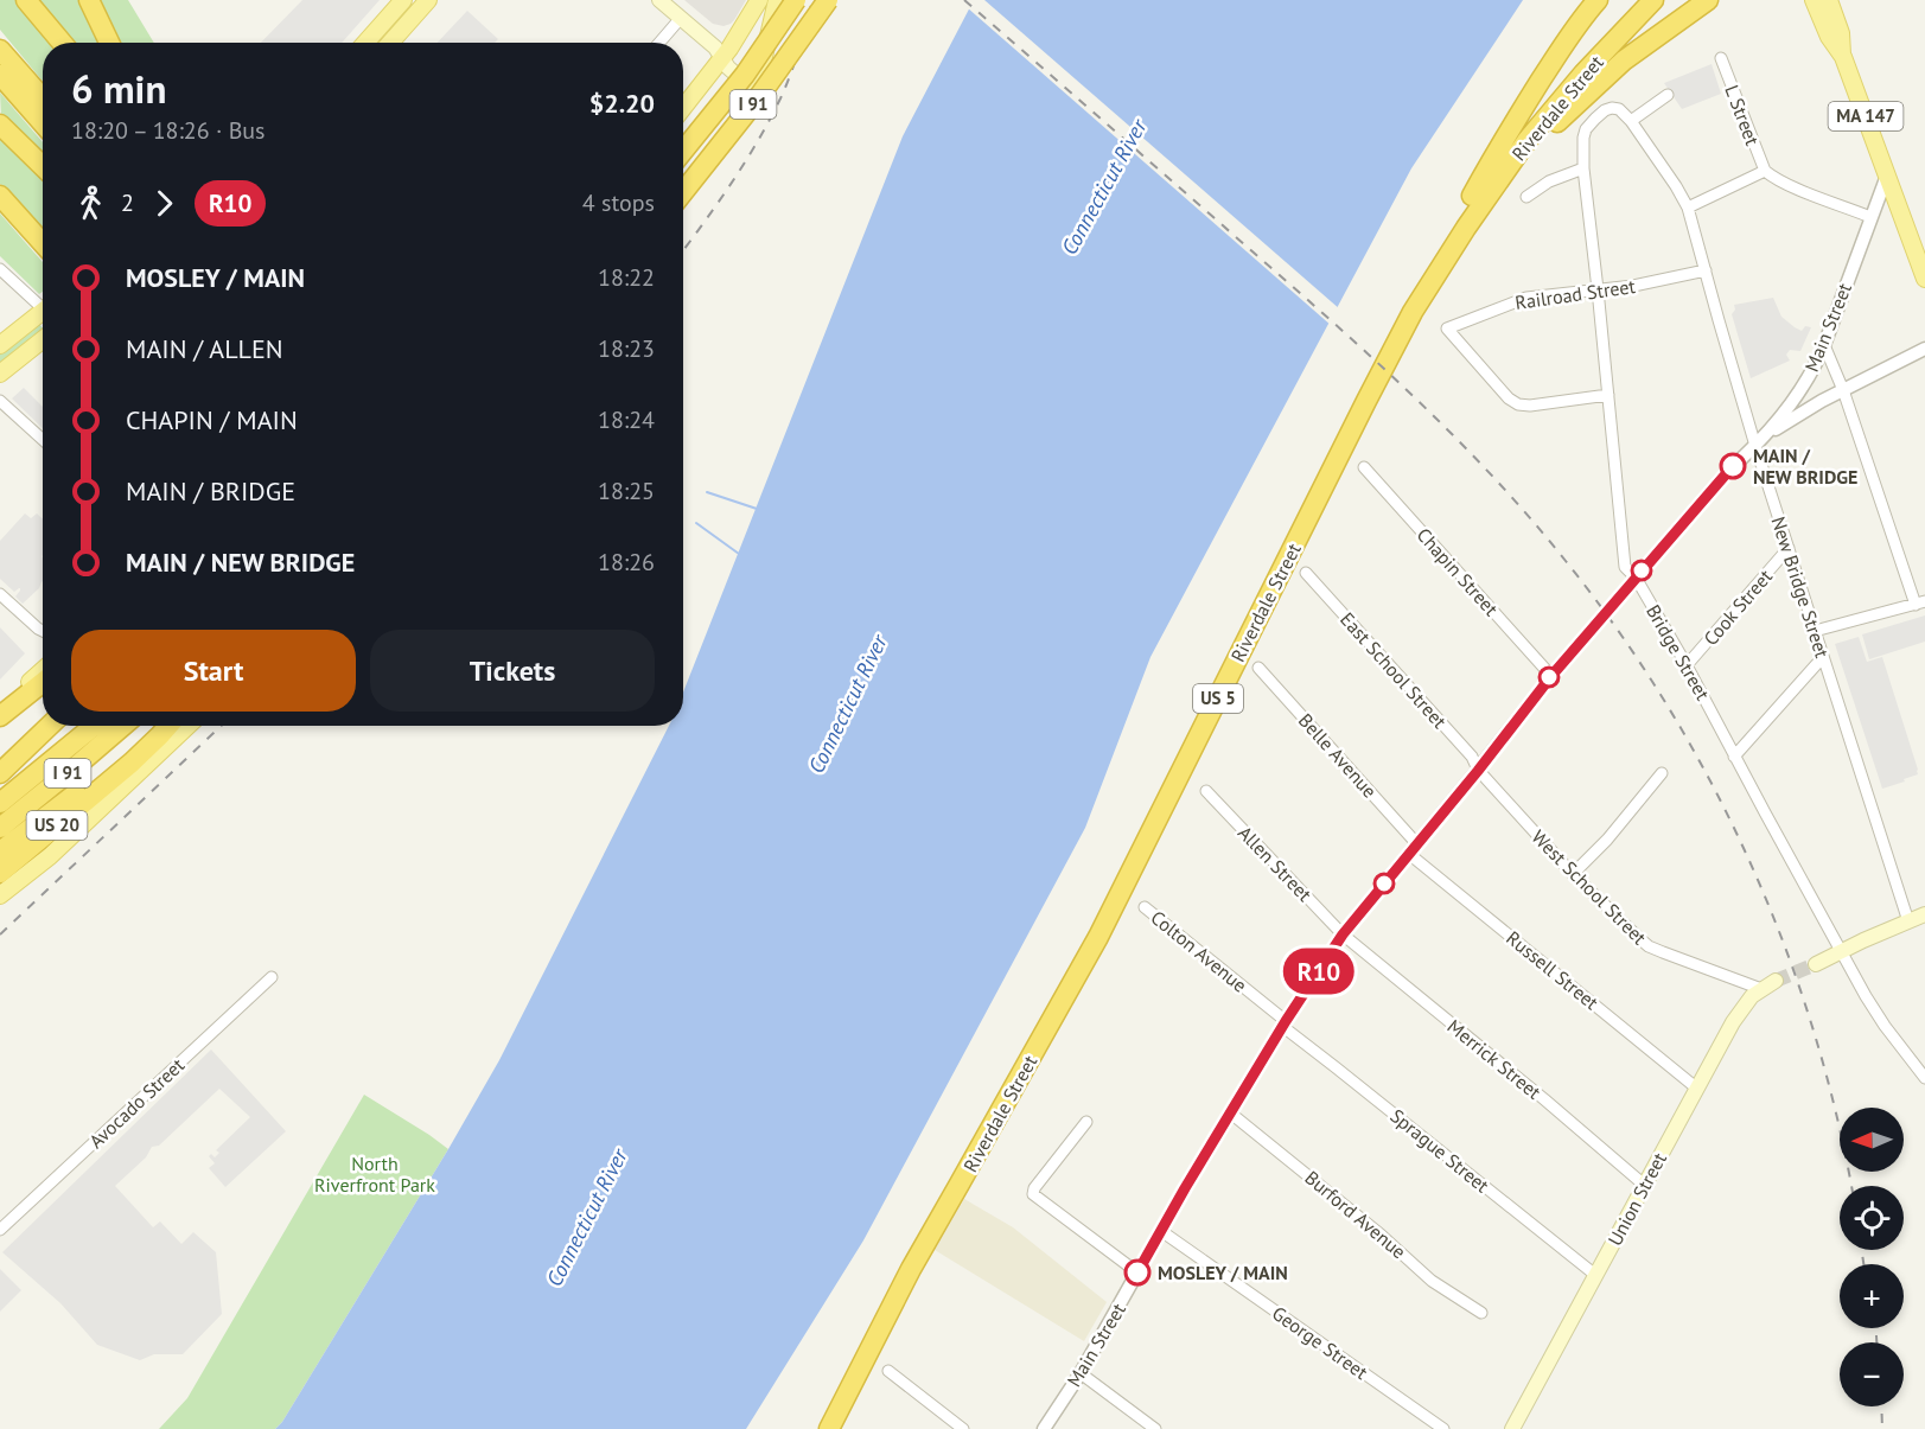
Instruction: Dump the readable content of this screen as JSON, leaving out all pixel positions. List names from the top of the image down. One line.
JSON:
{"streets":{"highway":["I 91","Riverdale Street","US 5","US 20"],"main road":["MA 147","Union Street"],"street":["L Street","Railroad Street","Main Street","Chapin Street","New Bridge Street","Cook Street","Bridge Street","East School Street","Belle Avenue","Allen Street","West School Street","Colton Avenue","Russell Street","Merrick Street","Avocado Street","Sprague Street","Burford Avenue","George Street"]},"crossings":[["MA 147","Main Street"],["Railroad Street","New Bridge Street"],["Railroad Street","Bridge Street"],["Main Street","Chapin Street"],["Main Street","New Bridge Street"],["Main Street","Bridge Street"],["Main Street","East School Street"],["Main Street","Belle Avenue"],["Main Street","Allen Street"],["Main Street","West School Street"],["Main Street","Colton Avenue"],["Main Street","Russell Street"],["Main Street","Merrick Street"],["Main Street","Sprague Street"],["Main Street","Burford Avenue"],["Main Street","George Street"],["New Bridge Street","Cook Street"],["New Bridge Street","Bridge Street"],["Cook Street","Bridge Street"],["East School Street","West School Street"],["Belle Avenue","Russell Street"],["Allen Street","Merrick Street"],["West School Street","Union Street"],["Colton Avenue","Sprague Street"],["Russell Street","Union Street"],["Merrick Street","Union Street"],["Sprague Street","Union Street"]],"water":["Connecticut River"],"parks":["North Riverfront Park"],"places":["MAIN / NEW BRIDGE","MOSLEY / MAIN"],"lines":["bus line R10"],"north":"left","page":{"on_map":"R10","heading":["6 min","18:20 – 18:26 · Bus","$2.20"],"legs":["2","R10","4 stops"],"list":[{"name":"MOSLEY / MAIN","value":"18:22"},{"name":"MAIN / ALLEN","value":"18:23"},{"name":"CHAPIN / MAIN","value":"18:24"},{"name":"MAIN / BRIDGE","value":"18:25"},{"name":"MAIN / NEW BRIDGE","value":"18:26"}],"buttons":["Start","Tickets"],"map_buttons":["+","−"]}}
